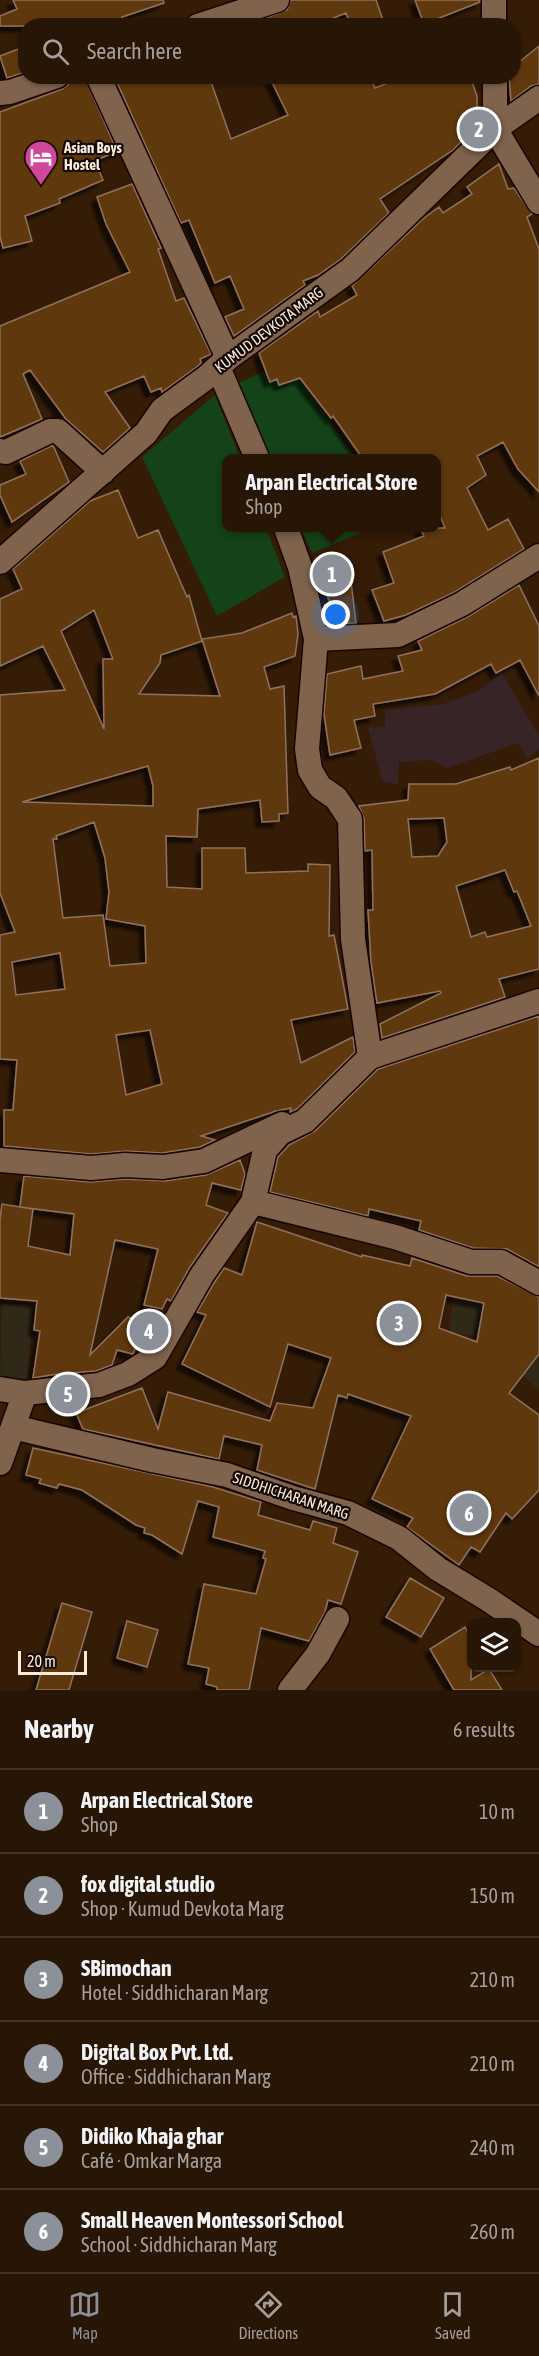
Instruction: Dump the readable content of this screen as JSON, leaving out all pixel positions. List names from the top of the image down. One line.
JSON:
{"streets":{"street":["KUMUD DEVKOTA MARG","SIDDHICHARAN MARG"]},"places":{"hotel":["Asian Boys Hostel"]},"scale_bar":"20 m","page":{"search":"Search here","pins":["2","1","3","4","5","6"],"popup":["Arpan Electrical Store","Shop"],"scale":"20 m","heading":["Nearby","6 results"],"list":[{"mark":"1","name":"Arpan Electrical Store","note":"Shop","value":"10 m"},{"mark":"2","name":"fox digital studio","note":"Shop · Kumud Devkota Marg","value":"150 m"},{"mark":"3","name":"SBimochan","note":"Hotel · Siddhicharan Marg","value":"210 m"},{"mark":"4","name":"Digital Box Pvt. Ltd.","note":"Office · Siddhicharan Marg","value":"210 m"},{"mark":"5","name":"Didiko Khaja ghar","note":"Café · Omkar Marga","value":"240 m"},{"mark":"6","name":"Small Heaven Montessori School","note":"School · Siddhicharan Marg","value":"260 m"}],"nav":["Map","Directions","Saved"]}}
